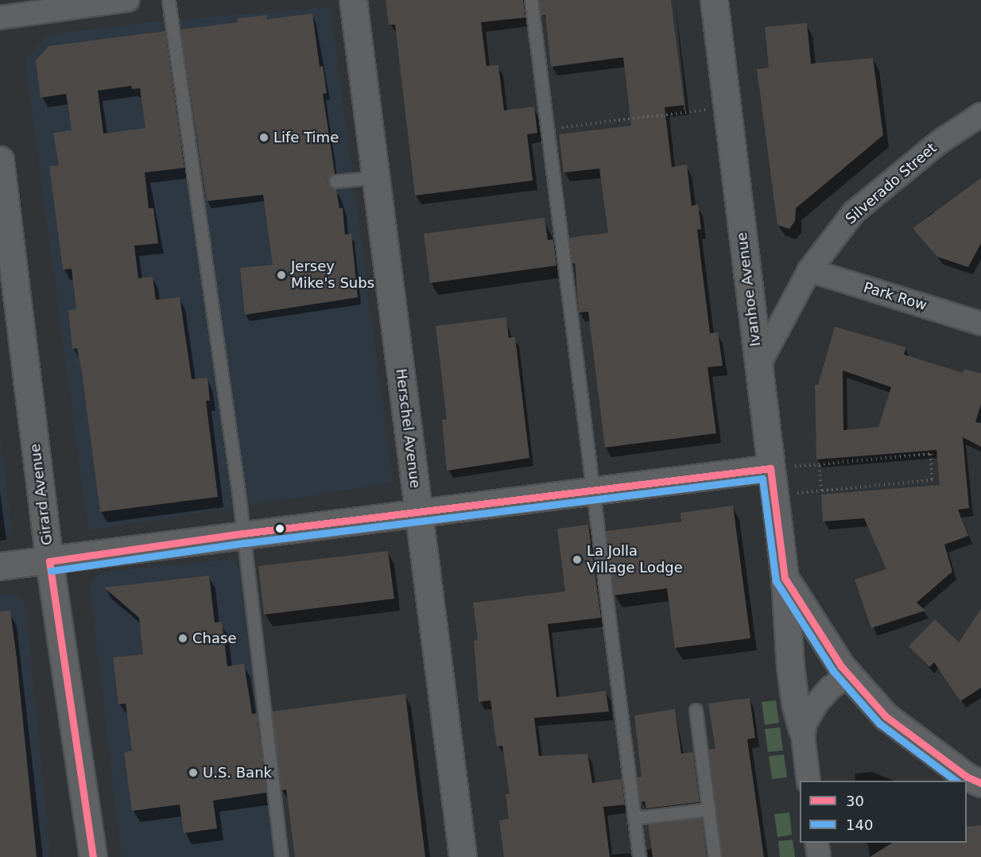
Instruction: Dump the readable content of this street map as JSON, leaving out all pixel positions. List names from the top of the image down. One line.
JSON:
{"streets":{"street":["Silverado Street","Ivanhoe Avenue","Park Row","Herschel Avenue","Girard Avenue"]},"crossings":[["Silverado Street","Ivanhoe Avenue"],["Silverado Street","Park Row"]],"places":["Life Time","Jersey Mike's Subs","La Jolla Village Lodge","Chase","U.S. Bank"],"lines":["transit line 30","transit line 140"],"legend":["30","140"]}
